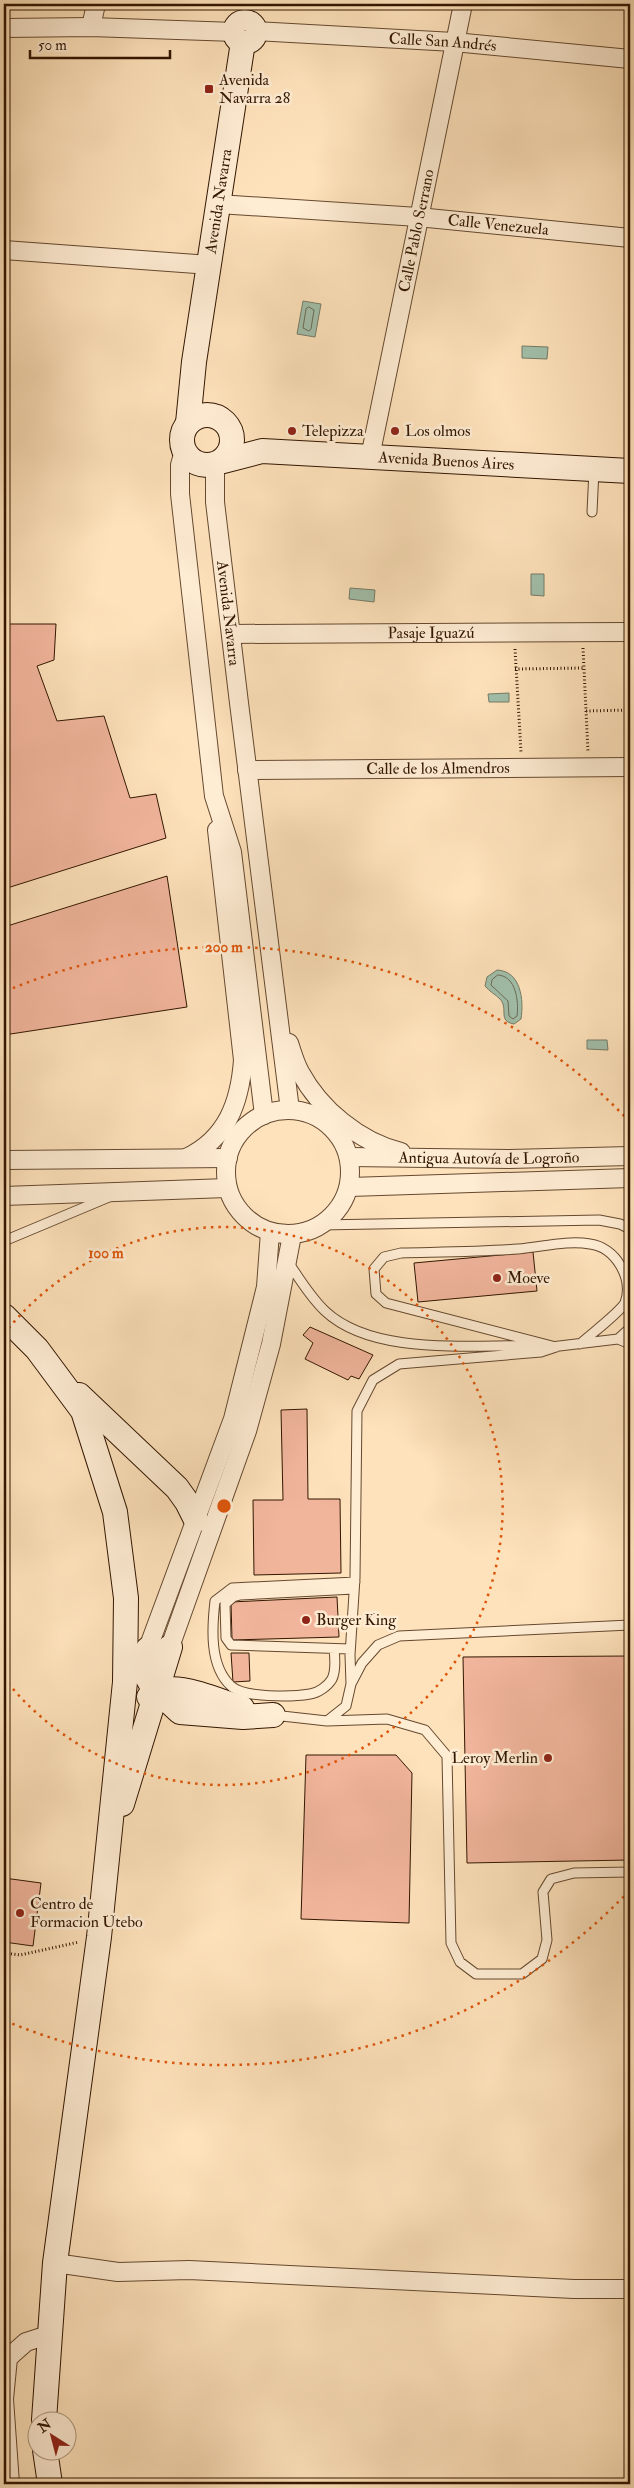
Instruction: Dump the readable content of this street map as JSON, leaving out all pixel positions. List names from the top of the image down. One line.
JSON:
{"streets":{"street":["Calle San Andrés","Avenida Navarra","Calle Venezuela","Calle Pablo Serrano","Avenida Buenos Aires","Pasaje Iguazú","Calle de los Almendros","Antigua Autovía de Logroño"]},"crossings":[["Calle San Andrés","Avenida Navarra"],["Calle San Andrés","Calle Pablo Serrano"],["Avenida Navarra","Calle Venezuela"],["Avenida Navarra","Avenida Buenos Aires"],["Avenida Navarra","Pasaje Iguazú"],["Avenida Navarra","Calle de los Almendros"],["Calle Venezuela","Calle Pablo Serrano"],["Calle Pablo Serrano","Avenida Buenos Aires"]],"places":{"transit":["Avenida Navarra 28"],"other":["Telepizza","Los olmos","Moeve","Burger King","Leroy Merlin","Centro de Formacion Utebo"]},"scale_bar":"50 m","north":"top left","rings":["200 m","100 m"]}
